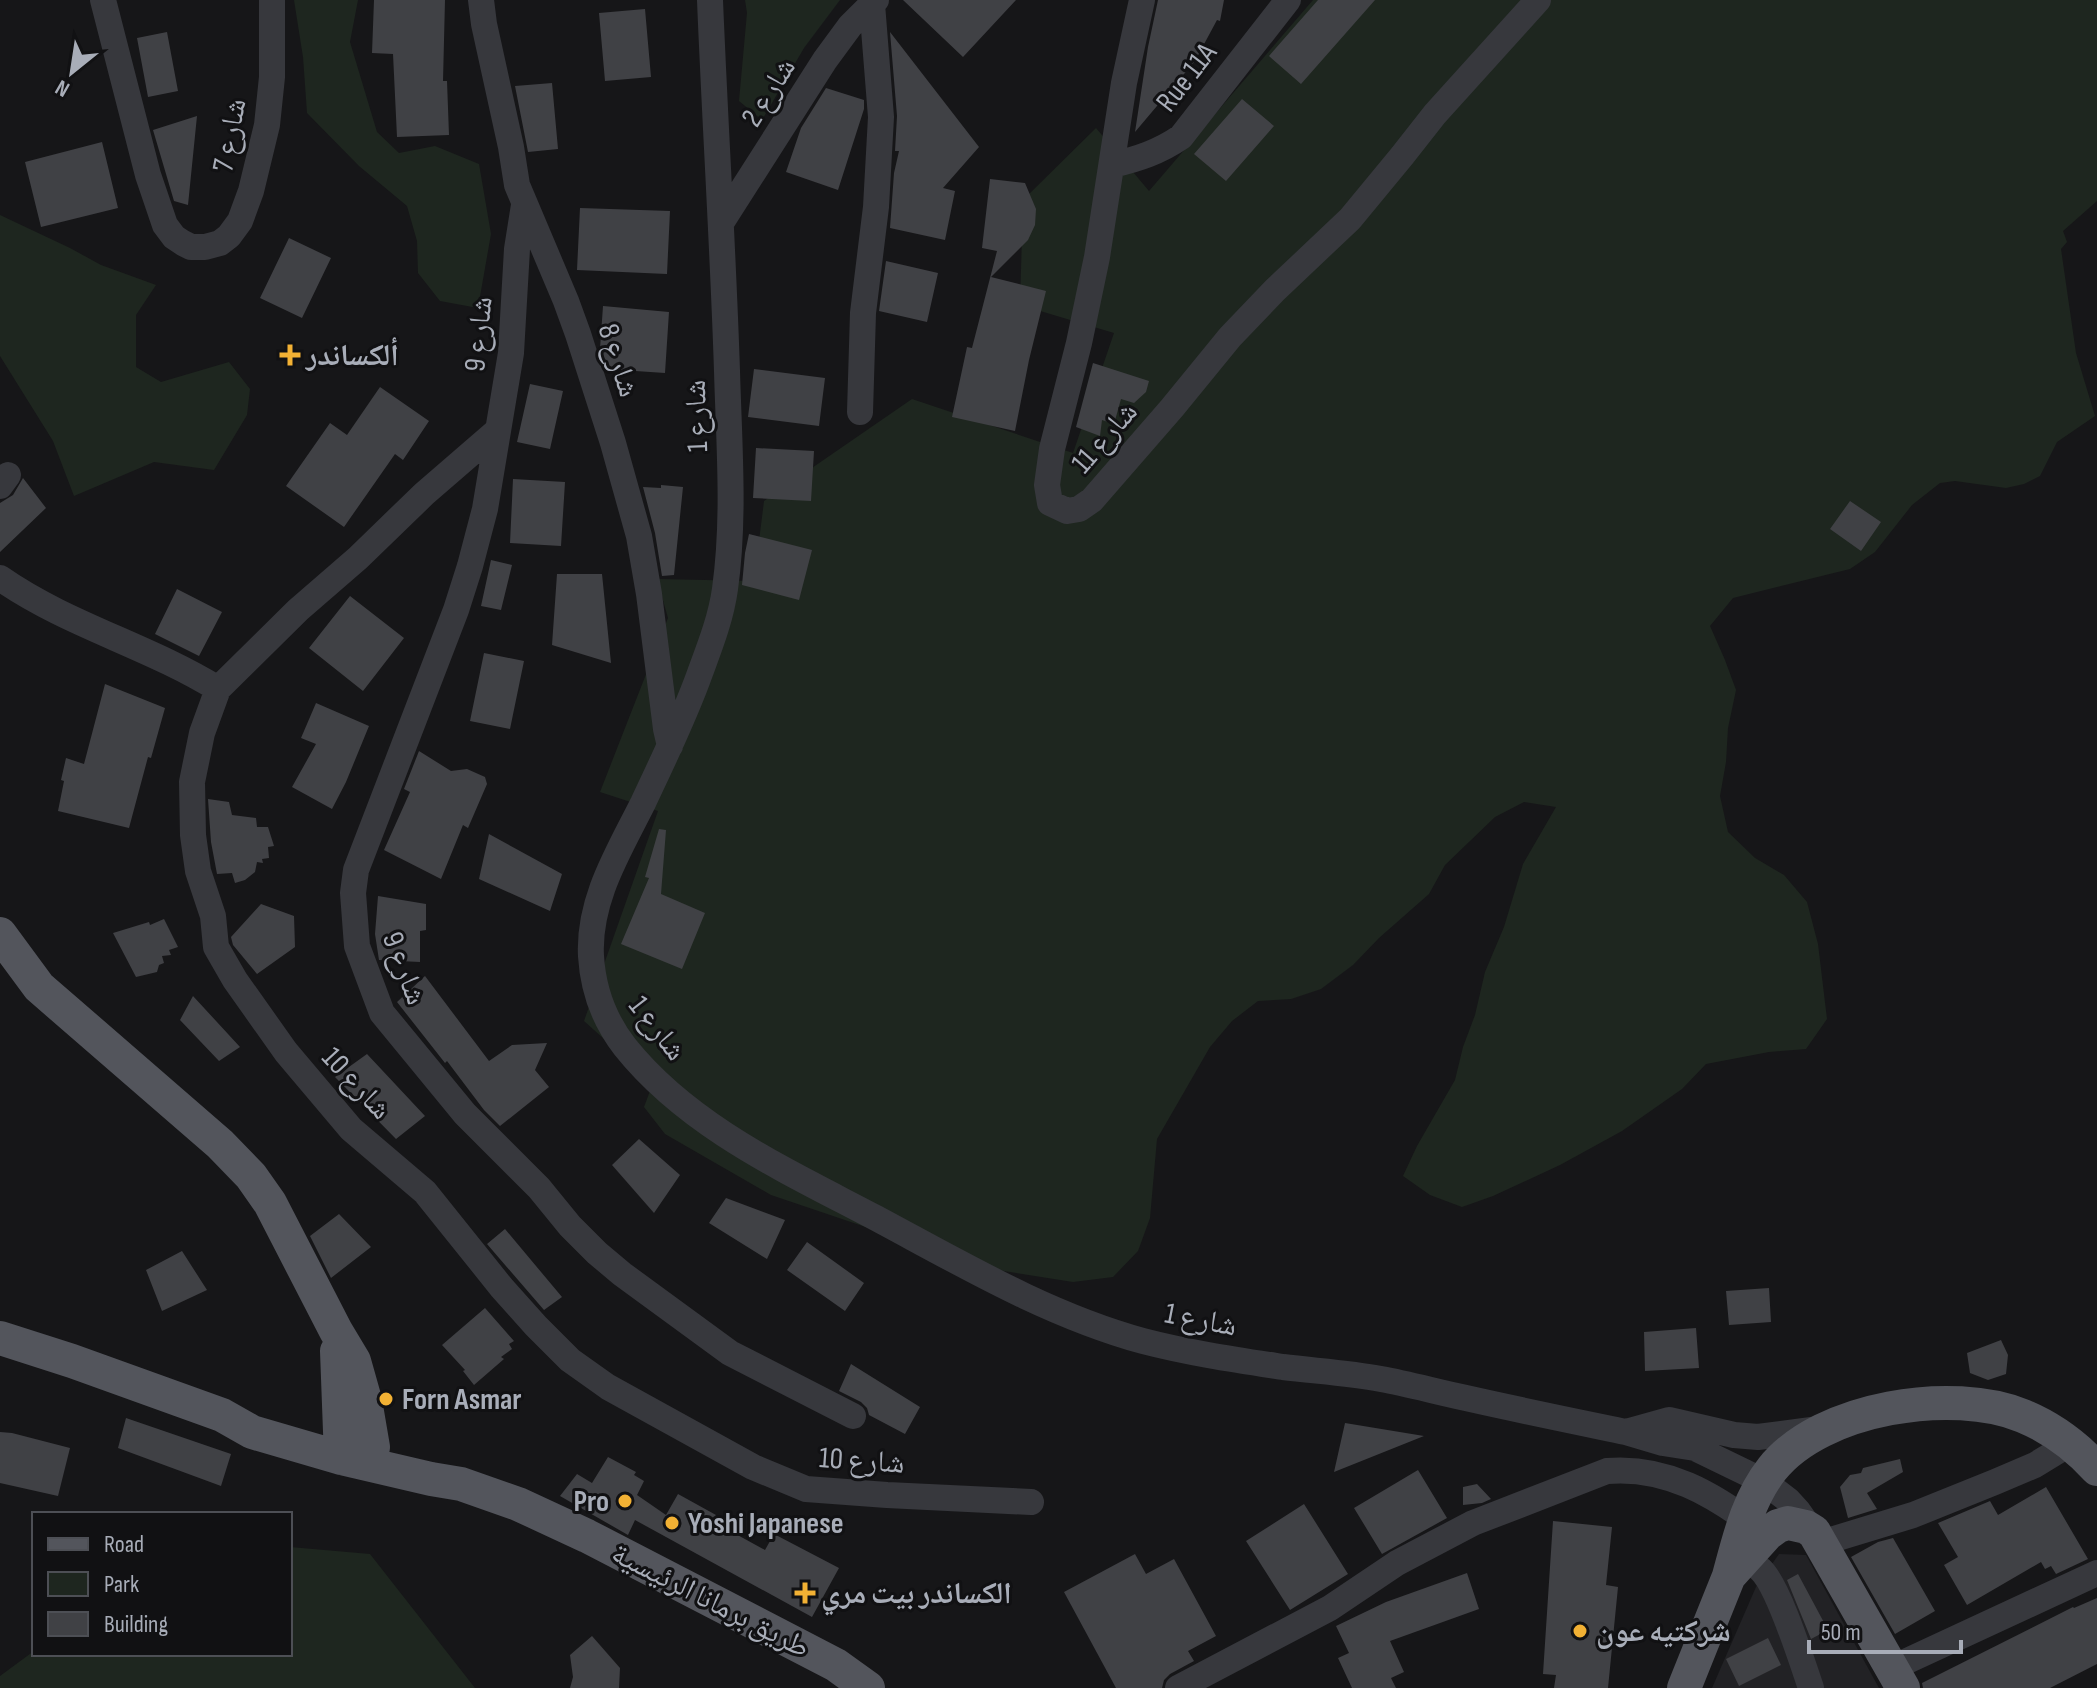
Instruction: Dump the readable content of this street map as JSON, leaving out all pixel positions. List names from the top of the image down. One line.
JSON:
{"streets":{"main road":["طريق برمانا الرئيسية"],"street":["Rue 11A","شارع 2","شارع 7","شارع 9","شارع 8","شارع 1","شارع 11","شارع 10"]},"crossings":[["Rue 11A","شارع 11"],["شارع 2","شارع 1"],["شارع 9","شارع 8"],["شارع 9","شارع 10"],["شارع 8","شارع 1"]],"places":{"health":["ألكساندر","الكساندر بيت مري"],"other":["Forn Asmar","Pro","Yoshi Japanese","شركتيه عون"]},"legend":["Road","Park","Building"],"scale_bar":"50 m","north":"bottom left"}
